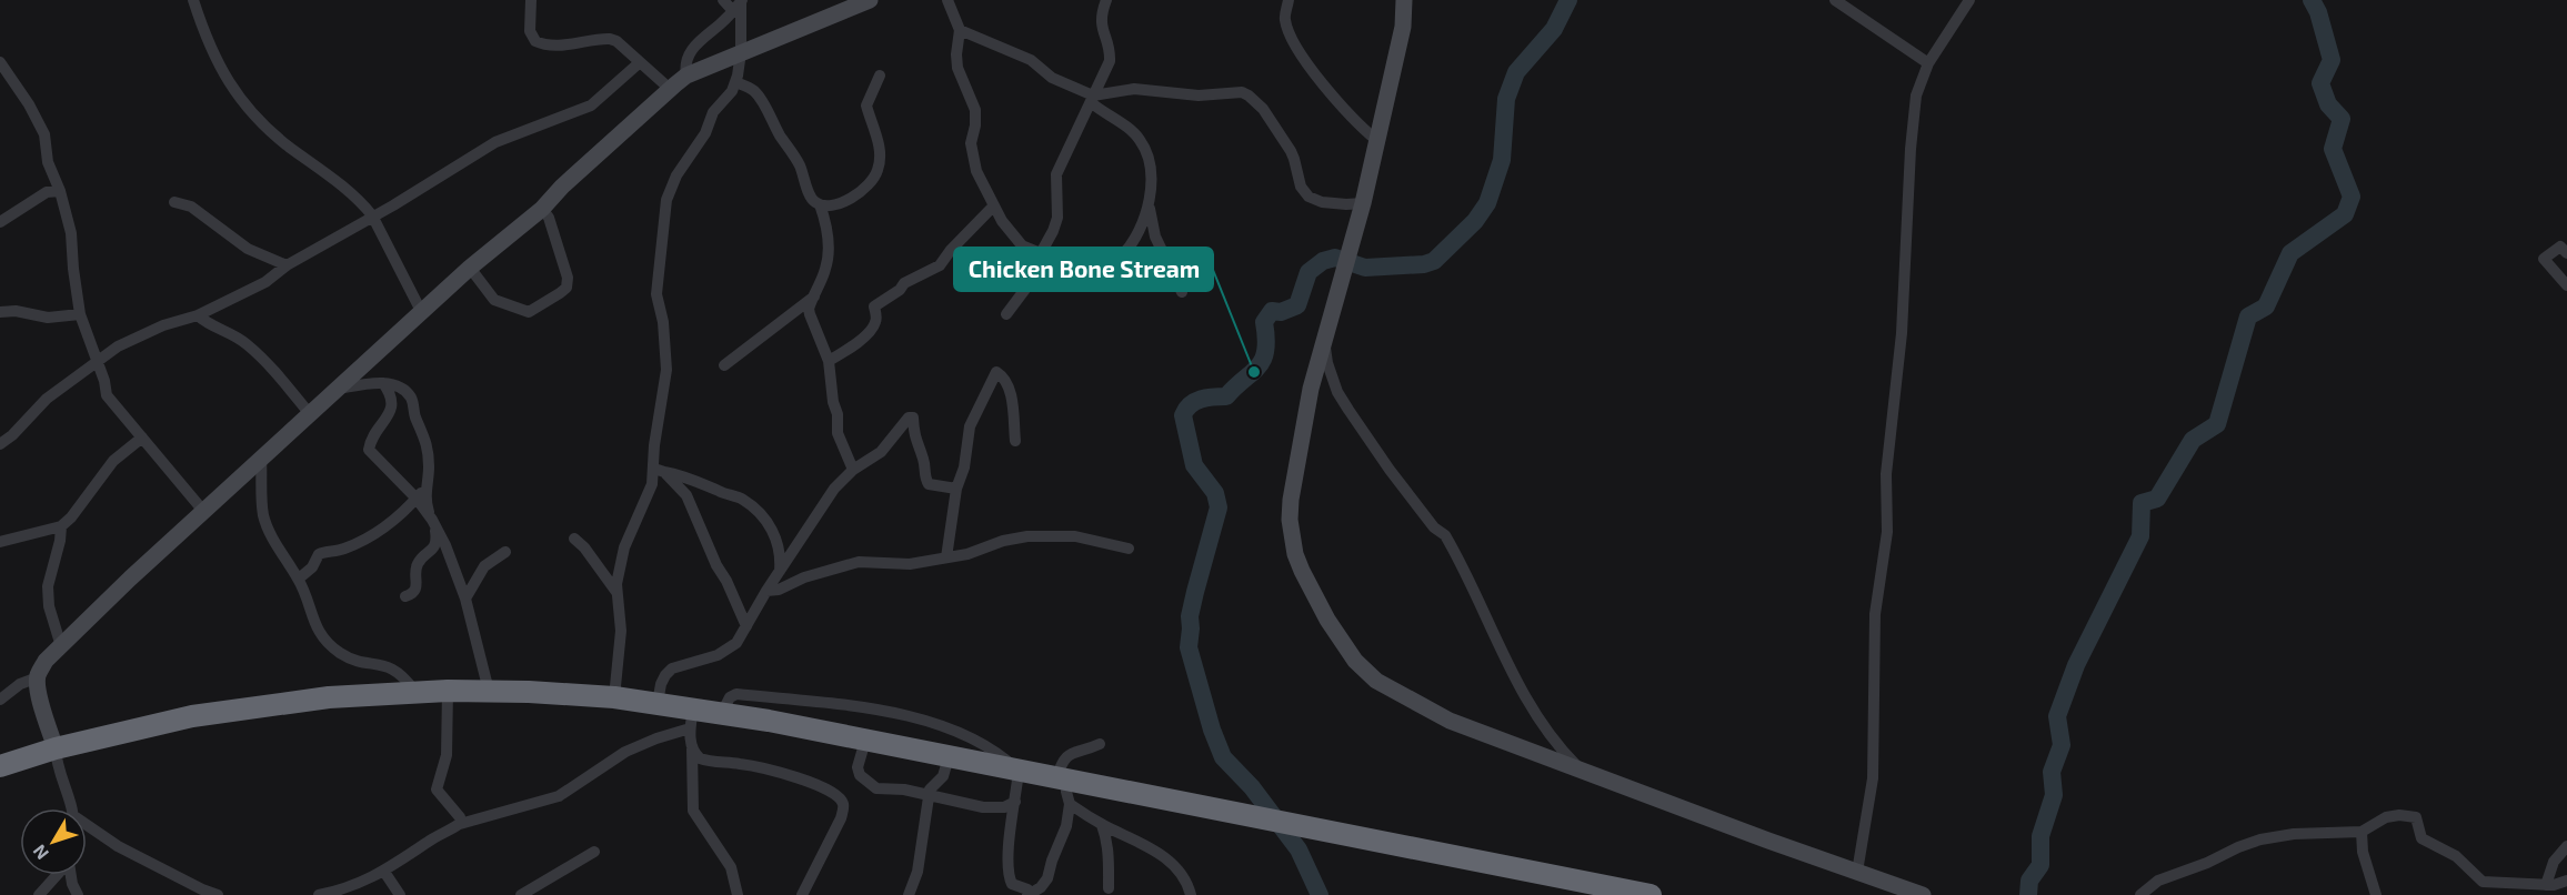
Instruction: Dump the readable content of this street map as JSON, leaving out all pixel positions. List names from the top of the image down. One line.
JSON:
{"places":["Chicken Bone Stream"],"north":"bottom left"}
